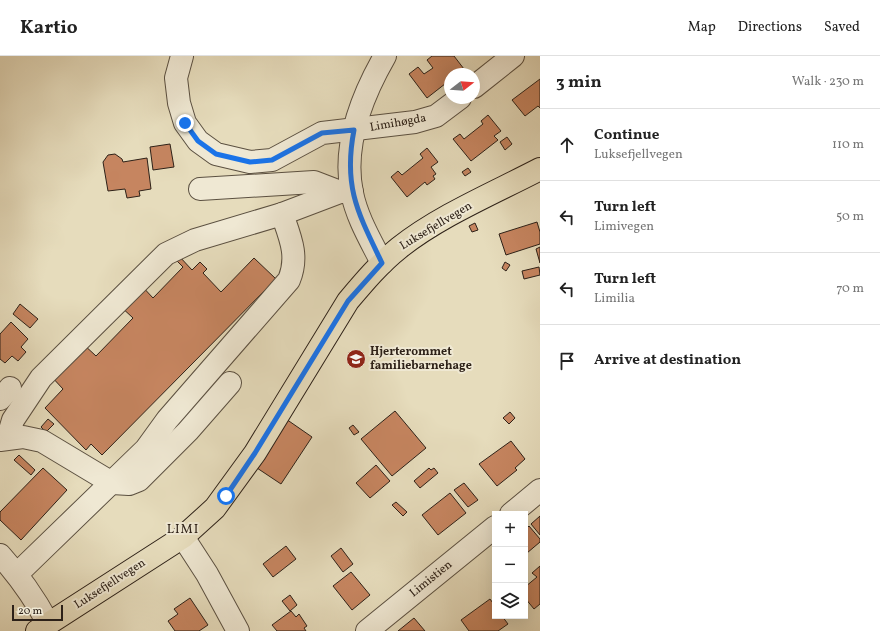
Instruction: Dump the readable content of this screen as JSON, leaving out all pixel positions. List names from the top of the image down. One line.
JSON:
{"streets":{"main road":["Luksefjellvegen"],"street":["Limihøgda","Limistien"]},"districts":["LIMI"],"places":{"school or university":["Hjerterommet familiebarnehage"]},"scale_bar":"20 m","north":"right","page":{"header":"Kartio","nav":["Map","Directions","Saved"],"heading":["3 min","Walk · 230 m"],"list":[["Continue","Luksefjellvegen","110 m"],["Turn left","Limivegen","50 m"],["Turn left","Limilia","70 m"],"Arrive at destination"],"map_buttons":["+","−"],"scale":"20 m"}}
